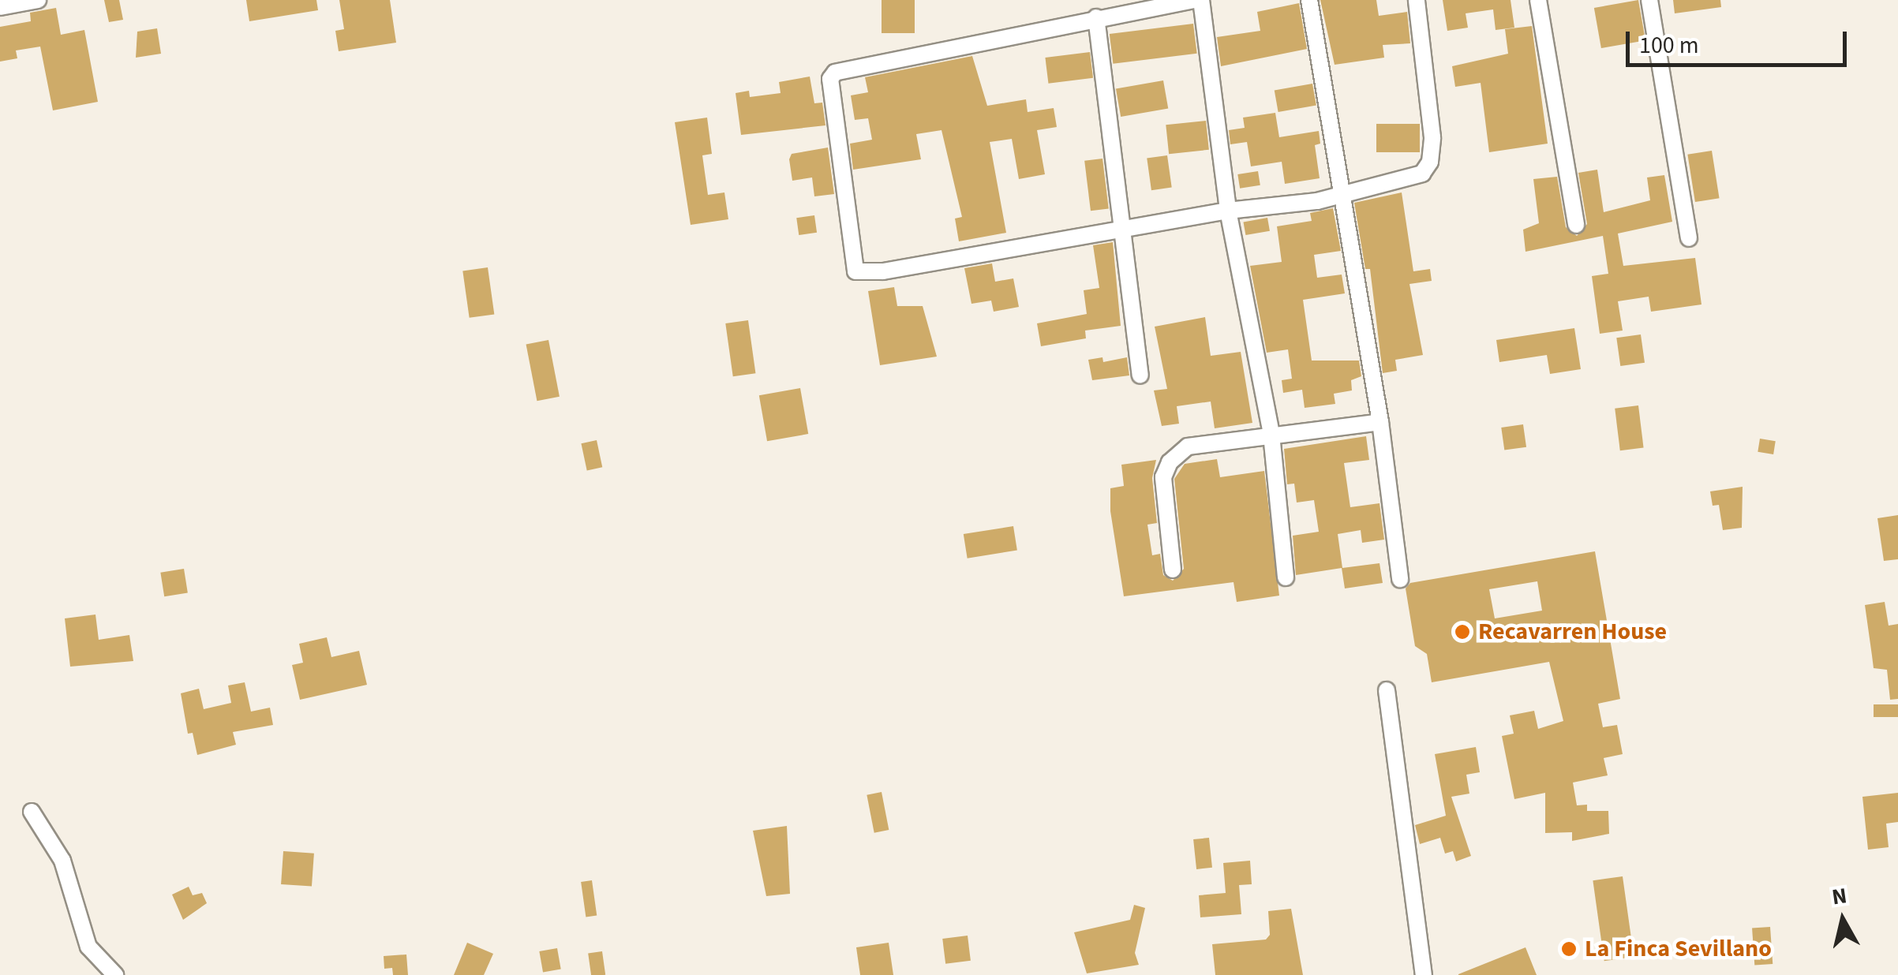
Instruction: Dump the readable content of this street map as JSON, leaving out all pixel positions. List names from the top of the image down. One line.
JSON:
{"places":["Recavarren House","La Finca Sevillano"],"scale_bar":"100 m","north":"top"}
